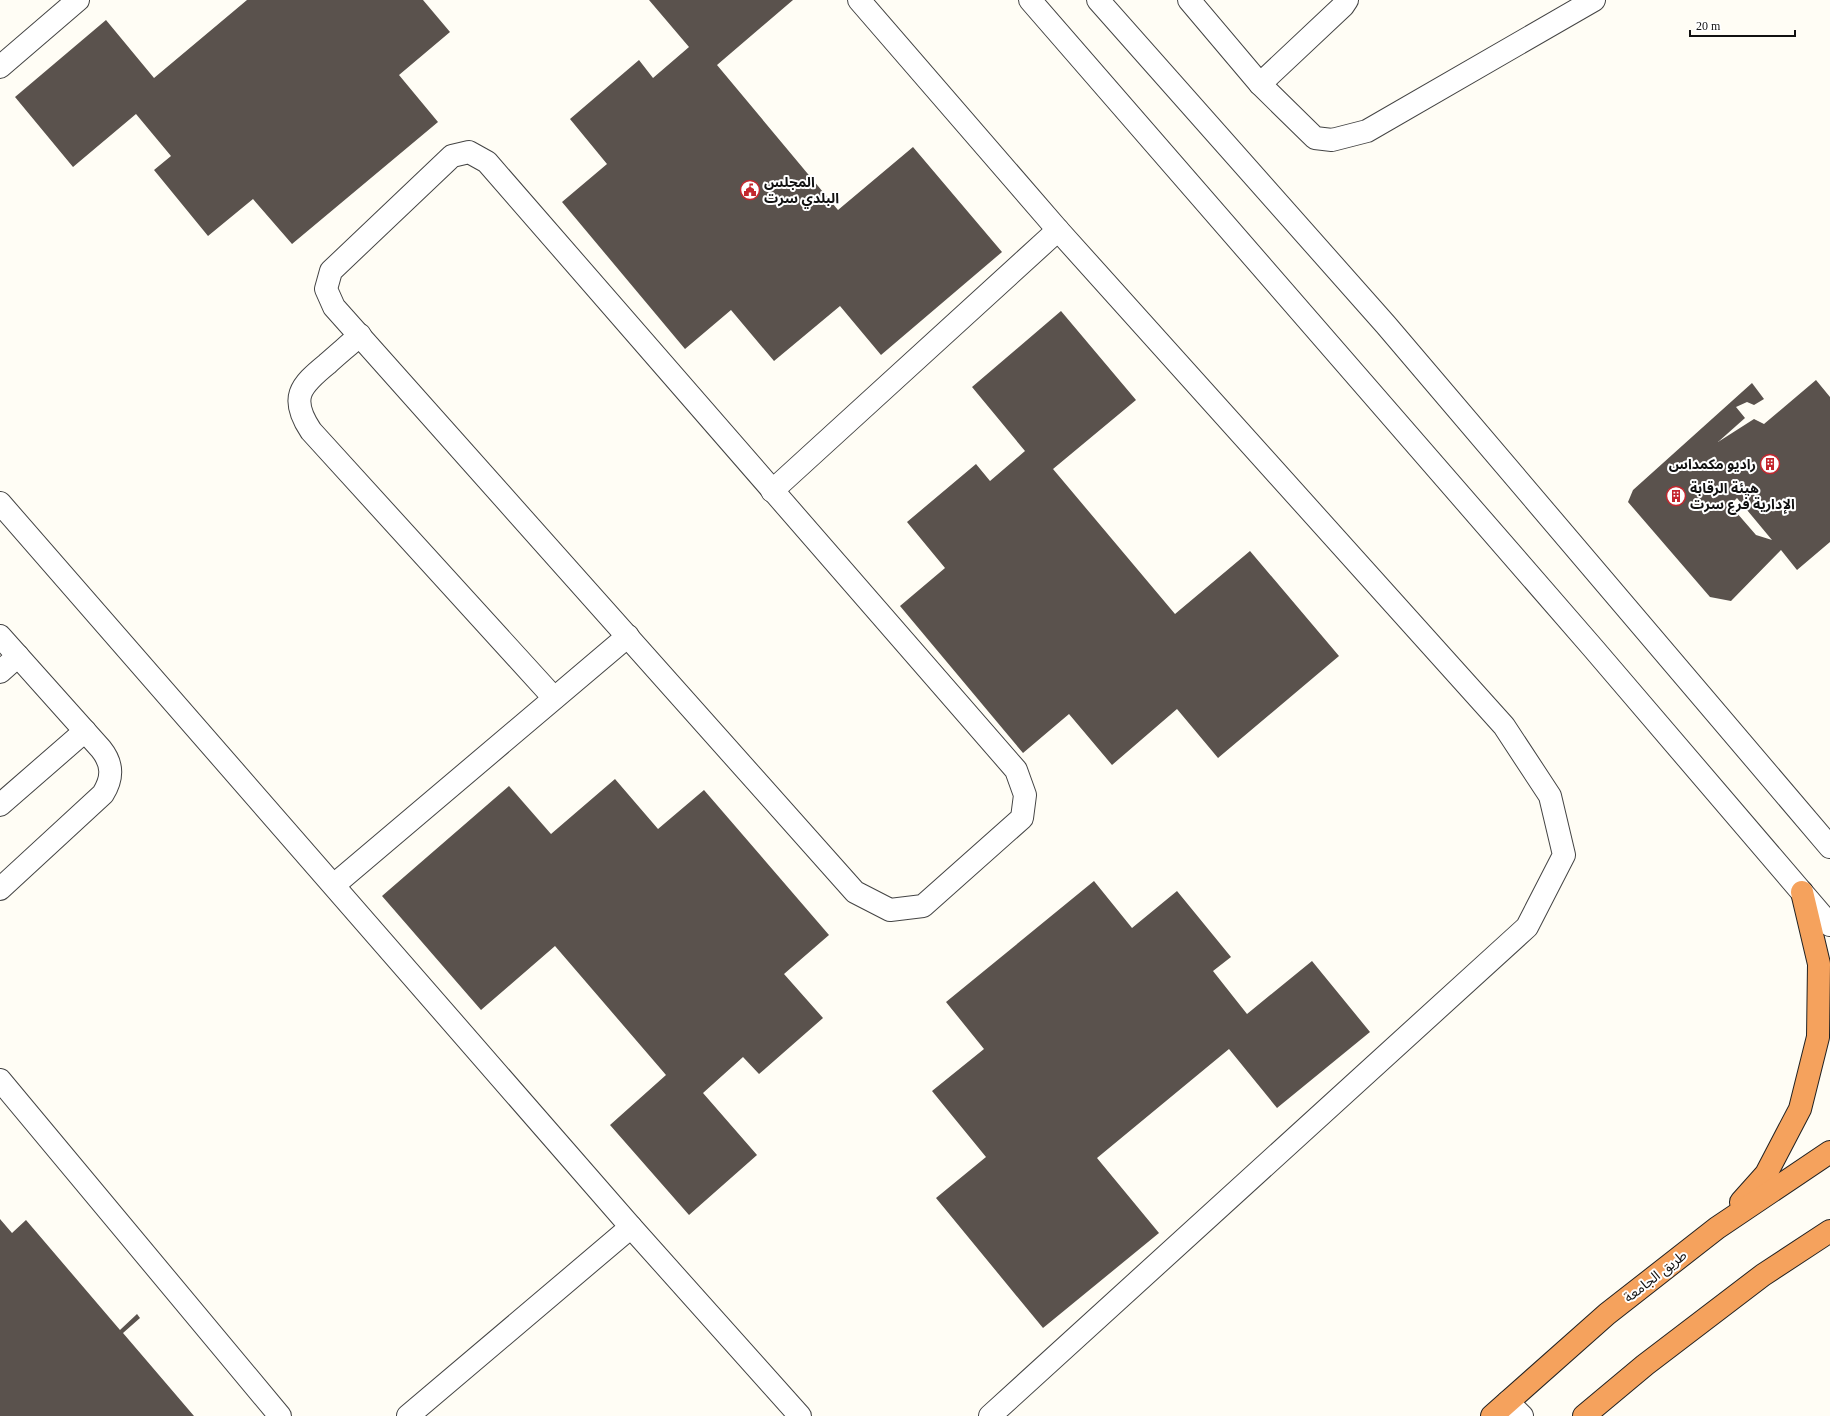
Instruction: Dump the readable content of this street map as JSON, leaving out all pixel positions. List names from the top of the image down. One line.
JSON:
{"streets":{"highway":["طريق الجامعة"]},"places":{"public building":["المجلس البلدي سرت"],"building":["راديو مكمداس","هيئة الرقابة الإدارية فرع سرت"]},"scale_bar":"20 m"}
